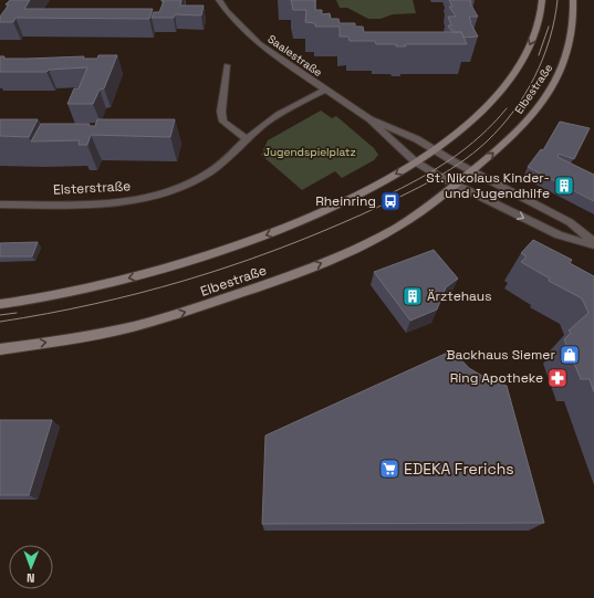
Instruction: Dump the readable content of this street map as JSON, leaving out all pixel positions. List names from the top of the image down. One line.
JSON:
{"streets":{"street":["Saalestraße","Elbestraße","Elsterstraße"]},"crossings":[["Saalestraße","Elbestraße"],["Saalestraße","Elsterstraße"]],"parks":["Jugendspielplatz"],"places":{"building":["St. Nikolaus Kinder- und Jugendhilfe","Ärztehaus"],"bus stop":["Rheinring"],"shop":["Backhaus Siemer"],"pharmacy":["Ring Apotheke"],"supermarket":["EDEKA Frerichs"]},"north":"bottom"}
